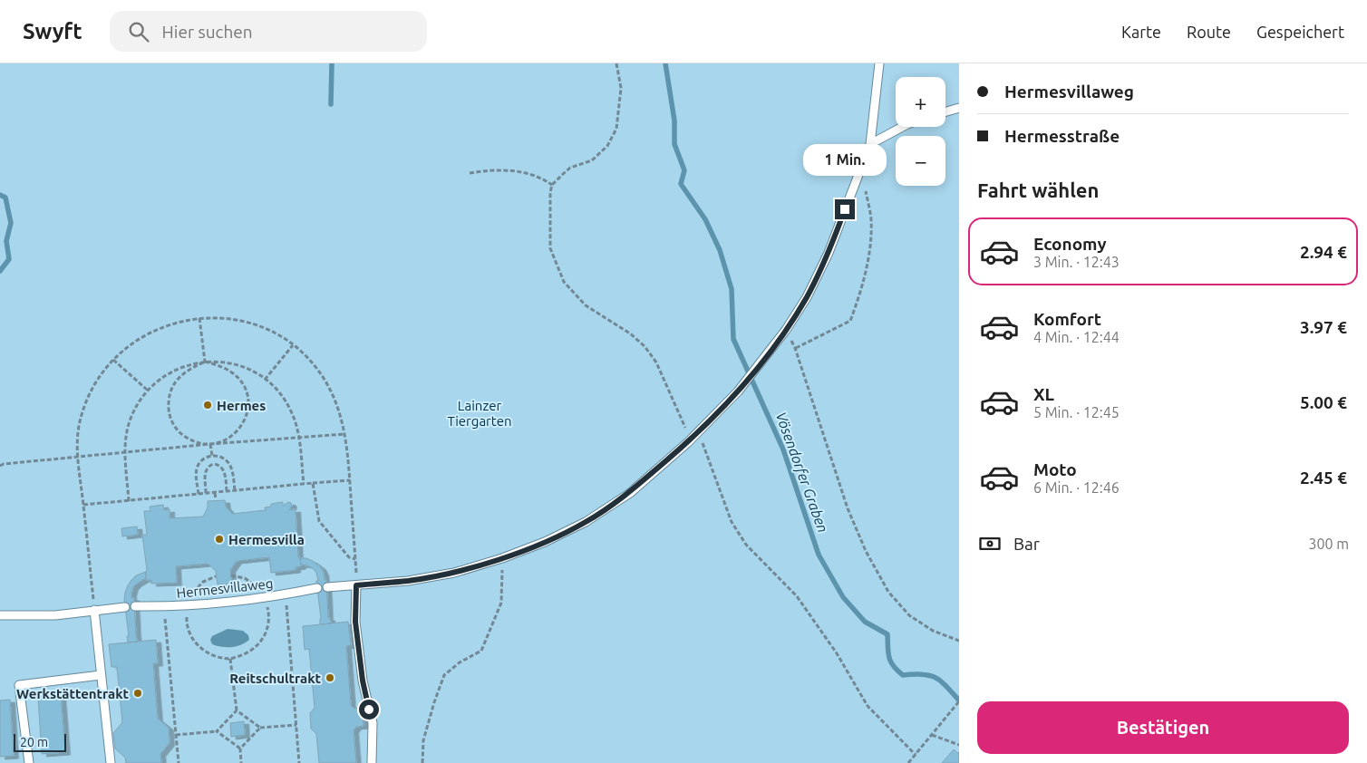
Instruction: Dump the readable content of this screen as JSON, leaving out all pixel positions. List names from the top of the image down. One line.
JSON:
{"streets":{"lane":["Hermesvillaweg"]},"water":["Vösendorfer Graben"],"parks":["Lainzer Tiergarten"],"places":["Hermes","Hermesvilla","Reitschultrakt","Werkstättentrakt"],"scale_bar":"20 m","page":{"header":"Swyft","search":"Hier suchen","nav":["Karte","Route","Gespeichert"],"banner":["Hermesvillaweg","Hermesstraße"],"map_buttons":["+","−"],"bubble":"1 Min.","heading":"Fahrt wählen","list":[{"name":"Economy","note":"3 Min. · 12:43","value":"2.94 €"},{"name":"Komfort","note":"4 Min. · 12:44","value":"3.97 €"},{"name":"XL","note":"5 Min. · 12:45","value":"5.00 €"},{"name":"Moto","note":"6 Min. · 12:46","value":"2.45 €"}],"pay":["Bar","300 m"],"buttons":"Bestätigen","scale":"20 m"}}
